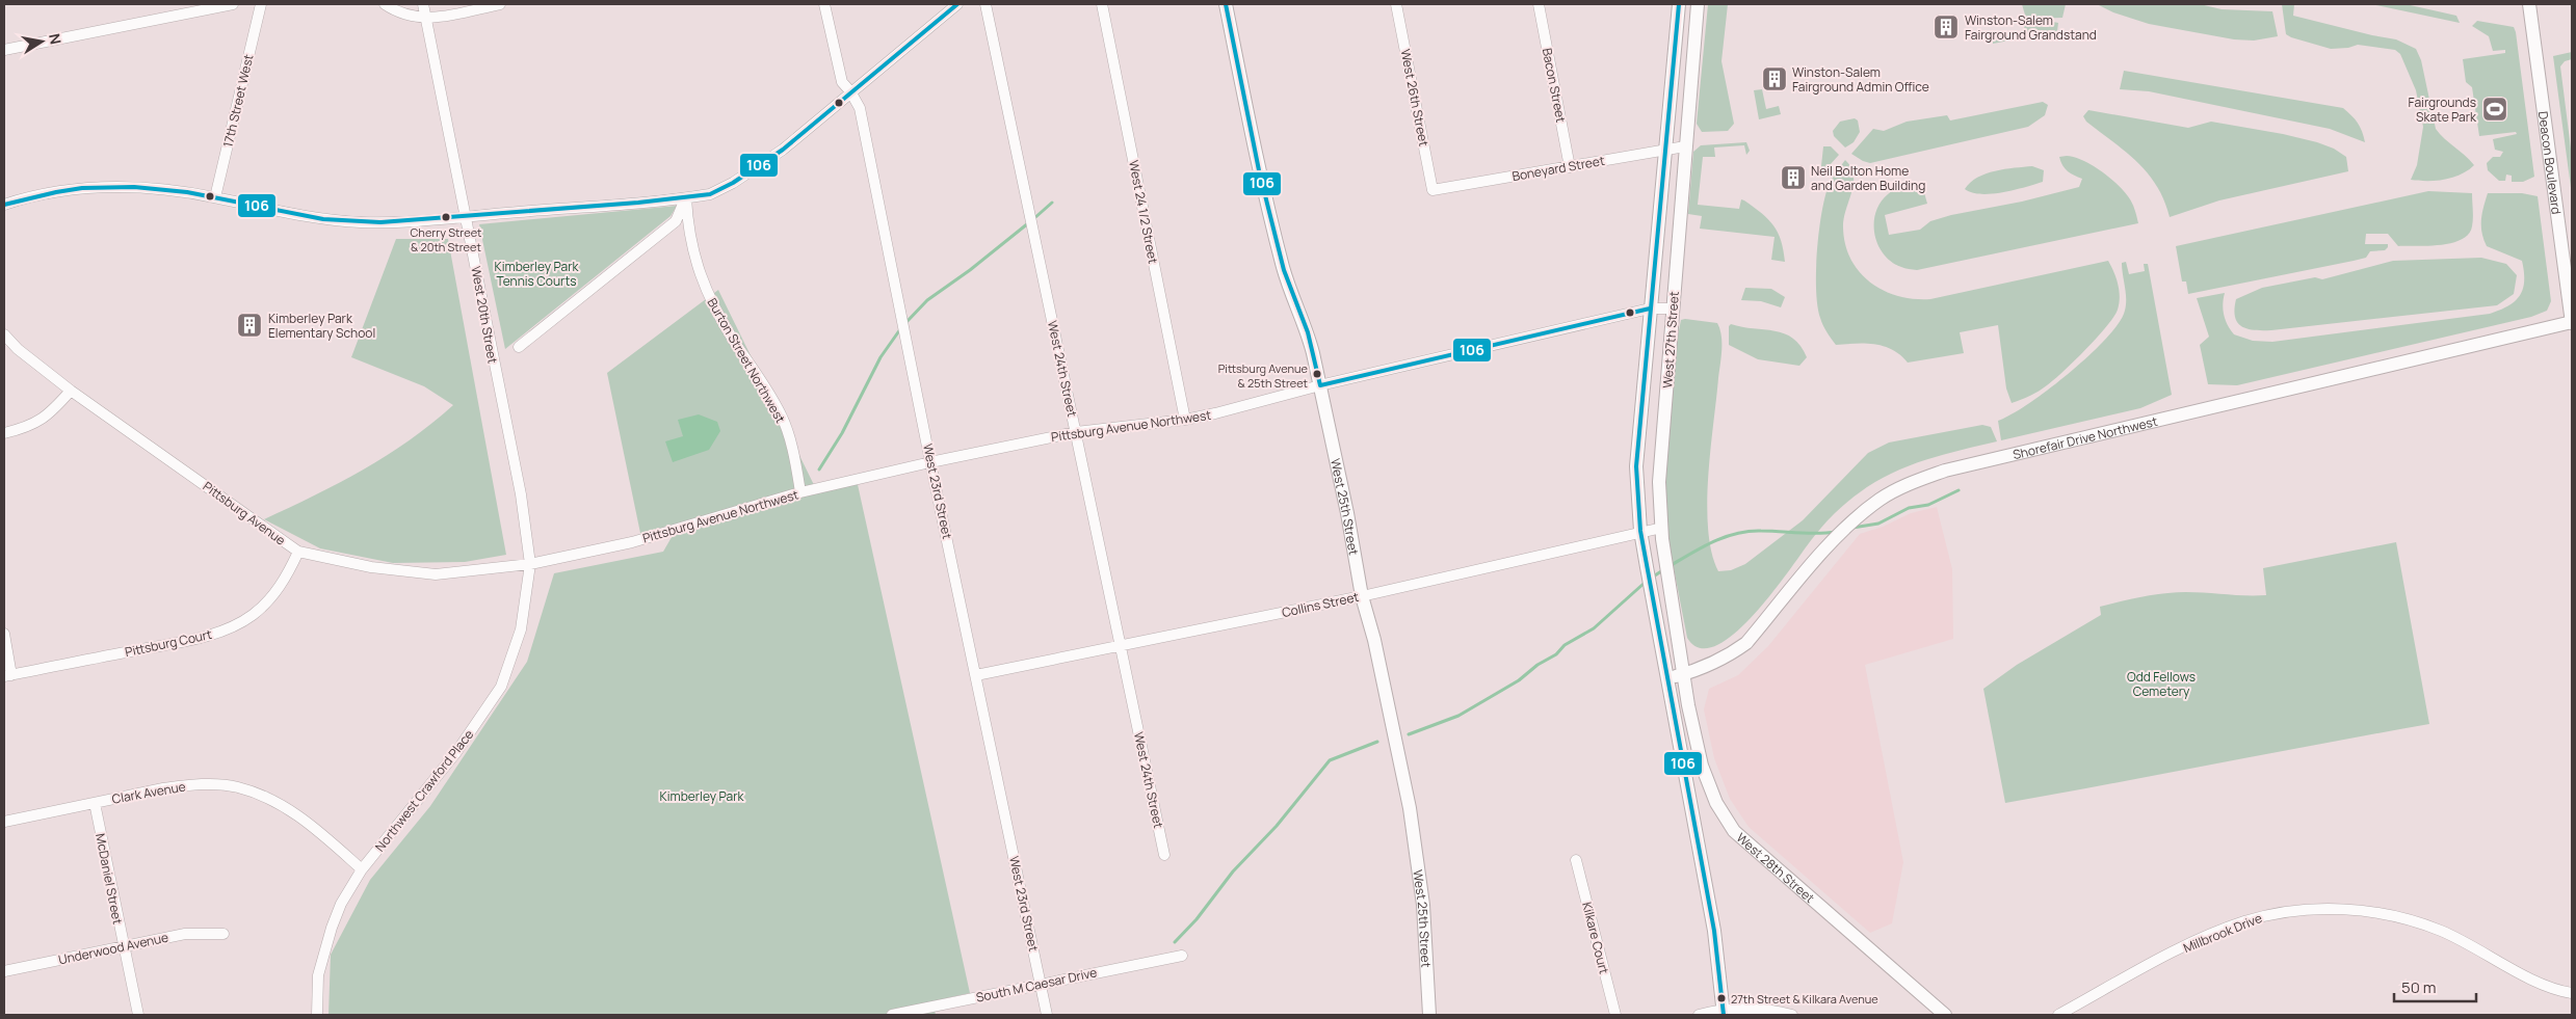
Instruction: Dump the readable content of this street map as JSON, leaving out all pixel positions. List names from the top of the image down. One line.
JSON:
{"streets":{"street":["Bacon Street","West 26th Street","17th Street West","Deacon Boulevard","Boneyard Street","West 24 1/2 Street","West 20th Street","West 27th Street","Burton Street Northwest","West 24th Street","Pittsburg Avenue Northwest","Shorefair Drive Northwest","West 23rd Street","West 25th Street","Pittsburg Avenue","Collins Street","Pittsburg Court","Northwest Crawford Place","Clark Avenue","West 28th Street","McDaniel Street","Millbrook Drive","Kilkare Court","Underwood Avenue","South M Caesar Drive"]},"crossings":[["Bacon Street","Boneyard Street"],["West 26th Street","Boneyard Street"],["Deacon Boulevard","Shorefair Drive Northwest"],["Boneyard Street","West 27th Street"],["West 24 1/2 Street","Pittsburg Avenue Northwest"],["West 20th Street","Pittsburg Avenue Northwest"],["West 20th Street","Pittsburg Avenue"],["West 20th Street","Northwest Crawford Place"],["West 27th Street","Pittsburg Avenue Northwest"],["West 27th Street","Shorefair Drive Northwest"],["West 27th Street","Collins Street"],["West 27th Street","West 28th Street"],["Burton Street Northwest","Pittsburg Avenue Northwest"],["West 24th Street","Pittsburg Avenue Northwest"],["West 24th Street","Collins Street"],["Pittsburg Avenue Northwest","West 23rd Street"],["Pittsburg Avenue Northwest","West 25th Street"],["Pittsburg Avenue Northwest","Pittsburg Avenue"],["Pittsburg Avenue Northwest","Northwest Crawford Place"],["Shorefair Drive Northwest","West 28th Street"],["West 23rd Street","Collins Street"],["West 23rd Street","South M Caesar Drive"],["West 25th Street","Collins Street"],["Pittsburg Avenue","Pittsburg Court"],["Pittsburg Avenue","Northwest Crawford Place"],["Northwest Crawford Place","Clark Avenue"],["Clark Avenue","McDaniel Street"],["McDaniel Street","Underwood Avenue"]],"parks":["Kimberley Park Tennis Courts","Odd Fellows Cemetery","Kimberley Park"],"places":{"building":["Winston-Salem Fairground Grandstand","Winston-Salem Fairground Admin Office","Neil Bolton Home and Garden Building","Kimberley Park Elementary School"],"sports":["Fairgrounds Skate Park"],"other":["Cherry Street & 20th Street","Pittsburg Avenue & 25th Street","27th Street & Kilkara Avenue"]},"lines":["transit line 106"],"scale_bar":"50 m","north":"right"}
